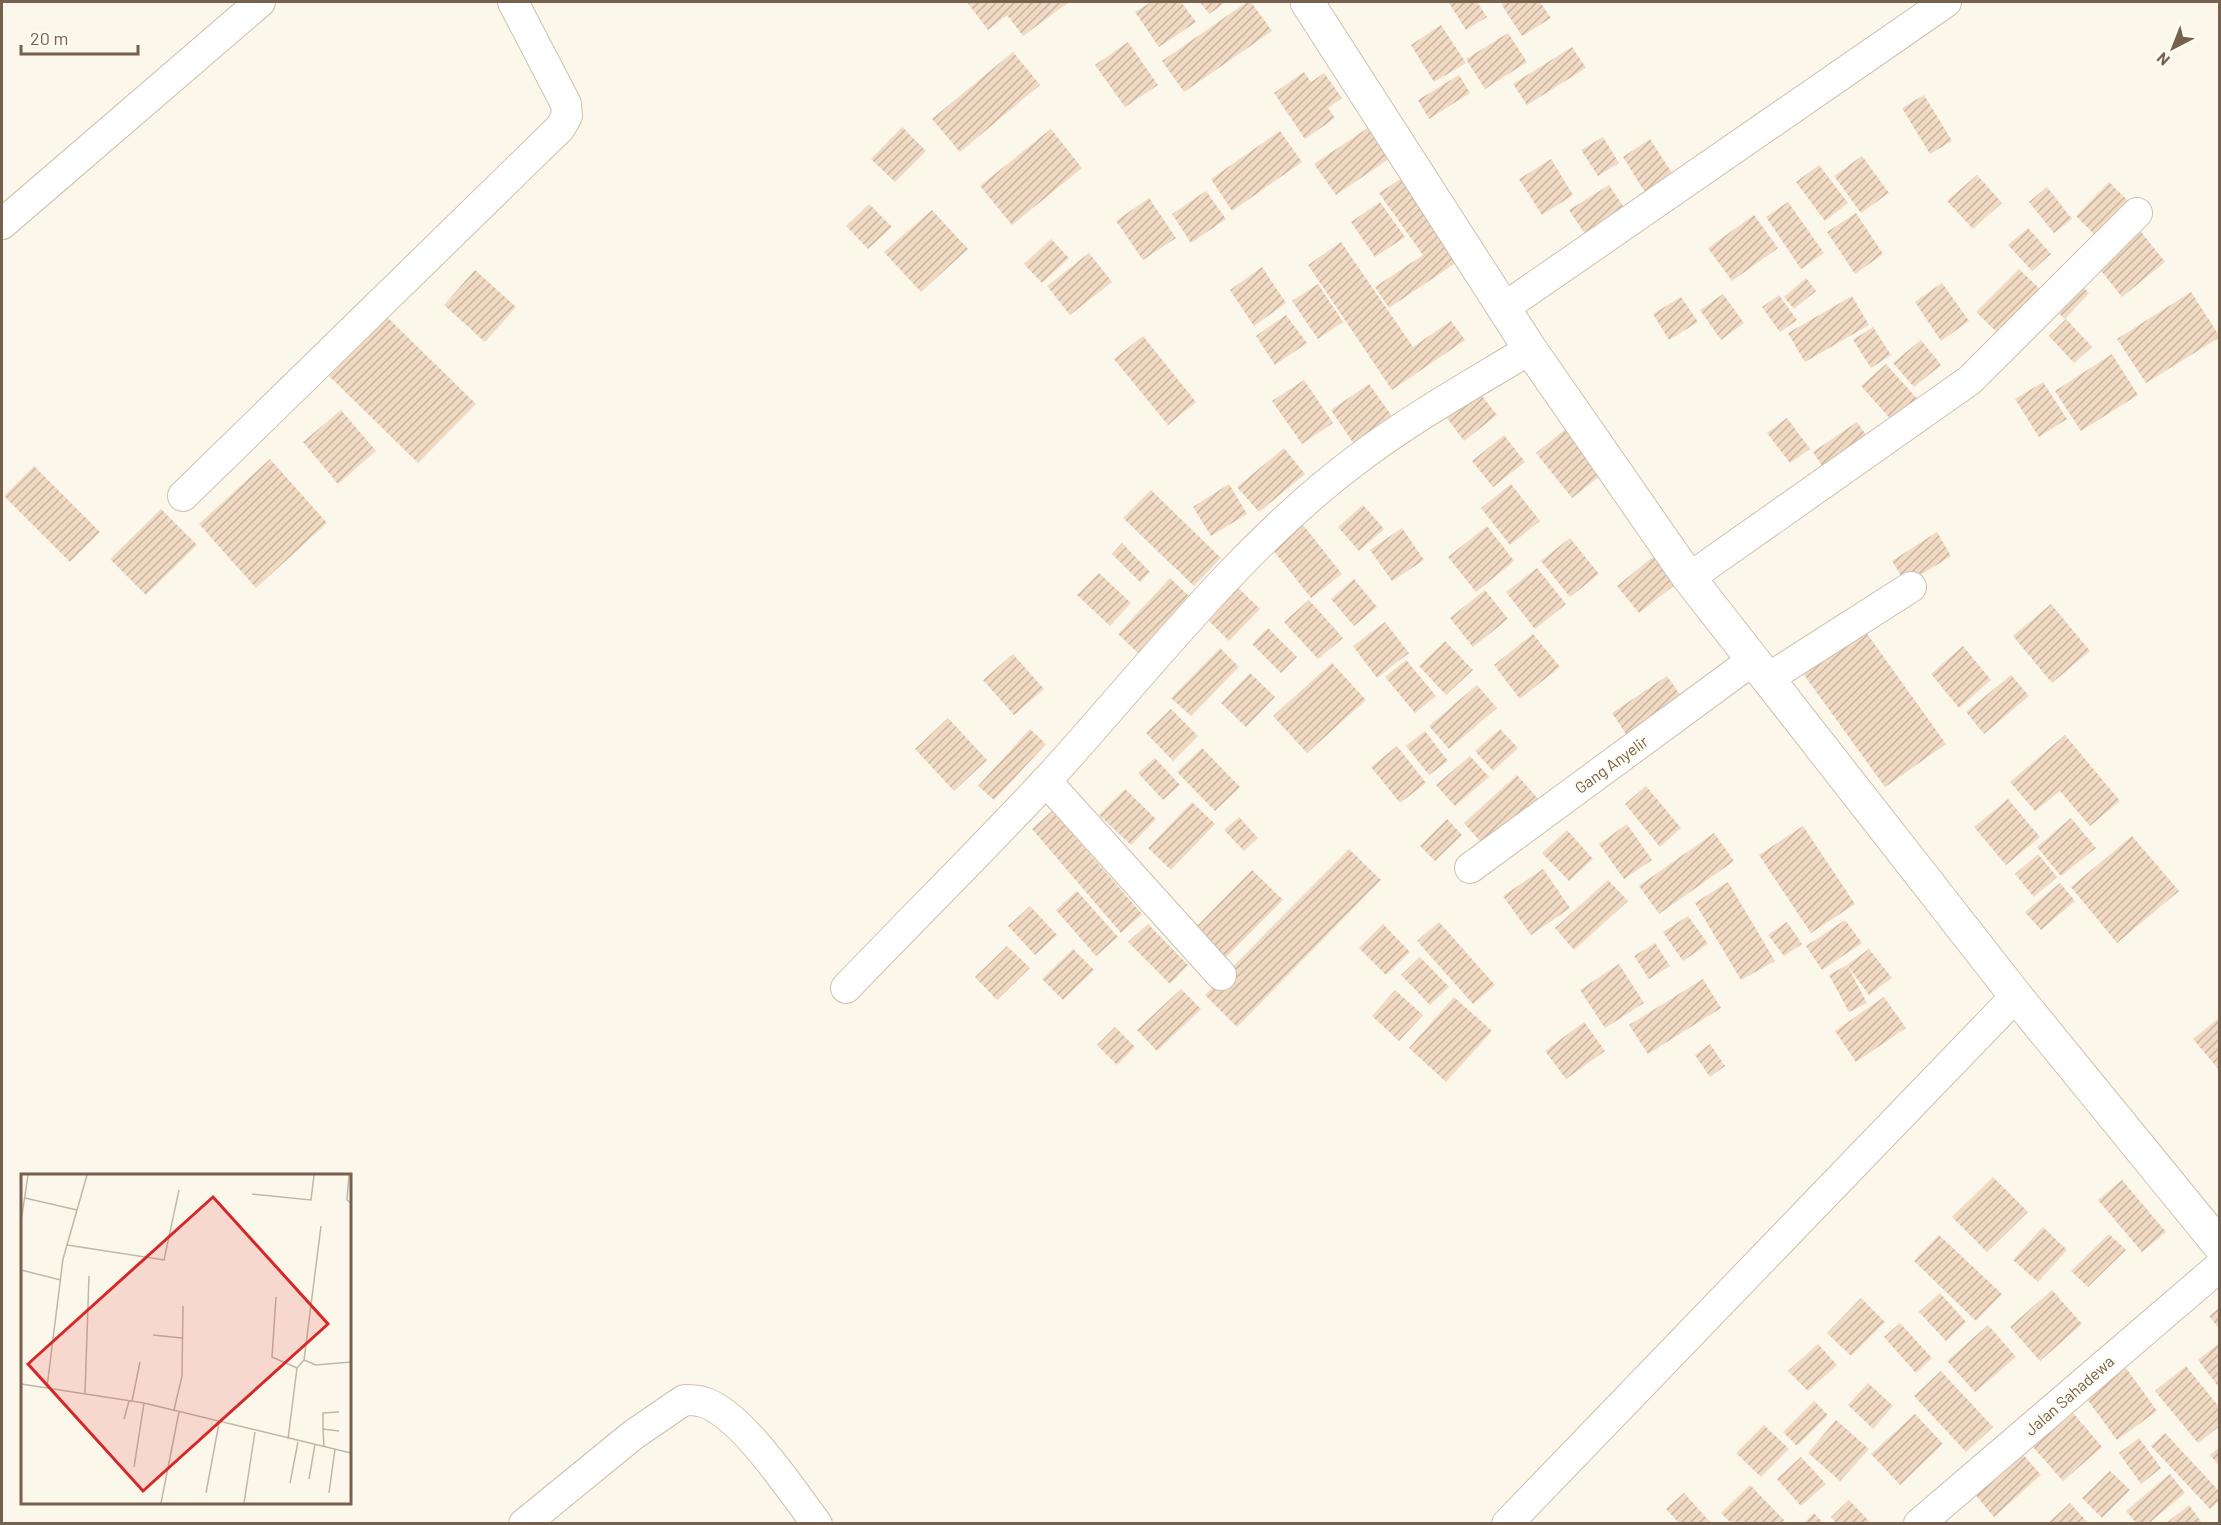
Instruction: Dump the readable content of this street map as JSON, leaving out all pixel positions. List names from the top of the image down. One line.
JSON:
{"streets":{"street":["Gang Anyelir","Jalan Sahadewa"]},"scale_bar":"20 m","north":"bottom left"}
